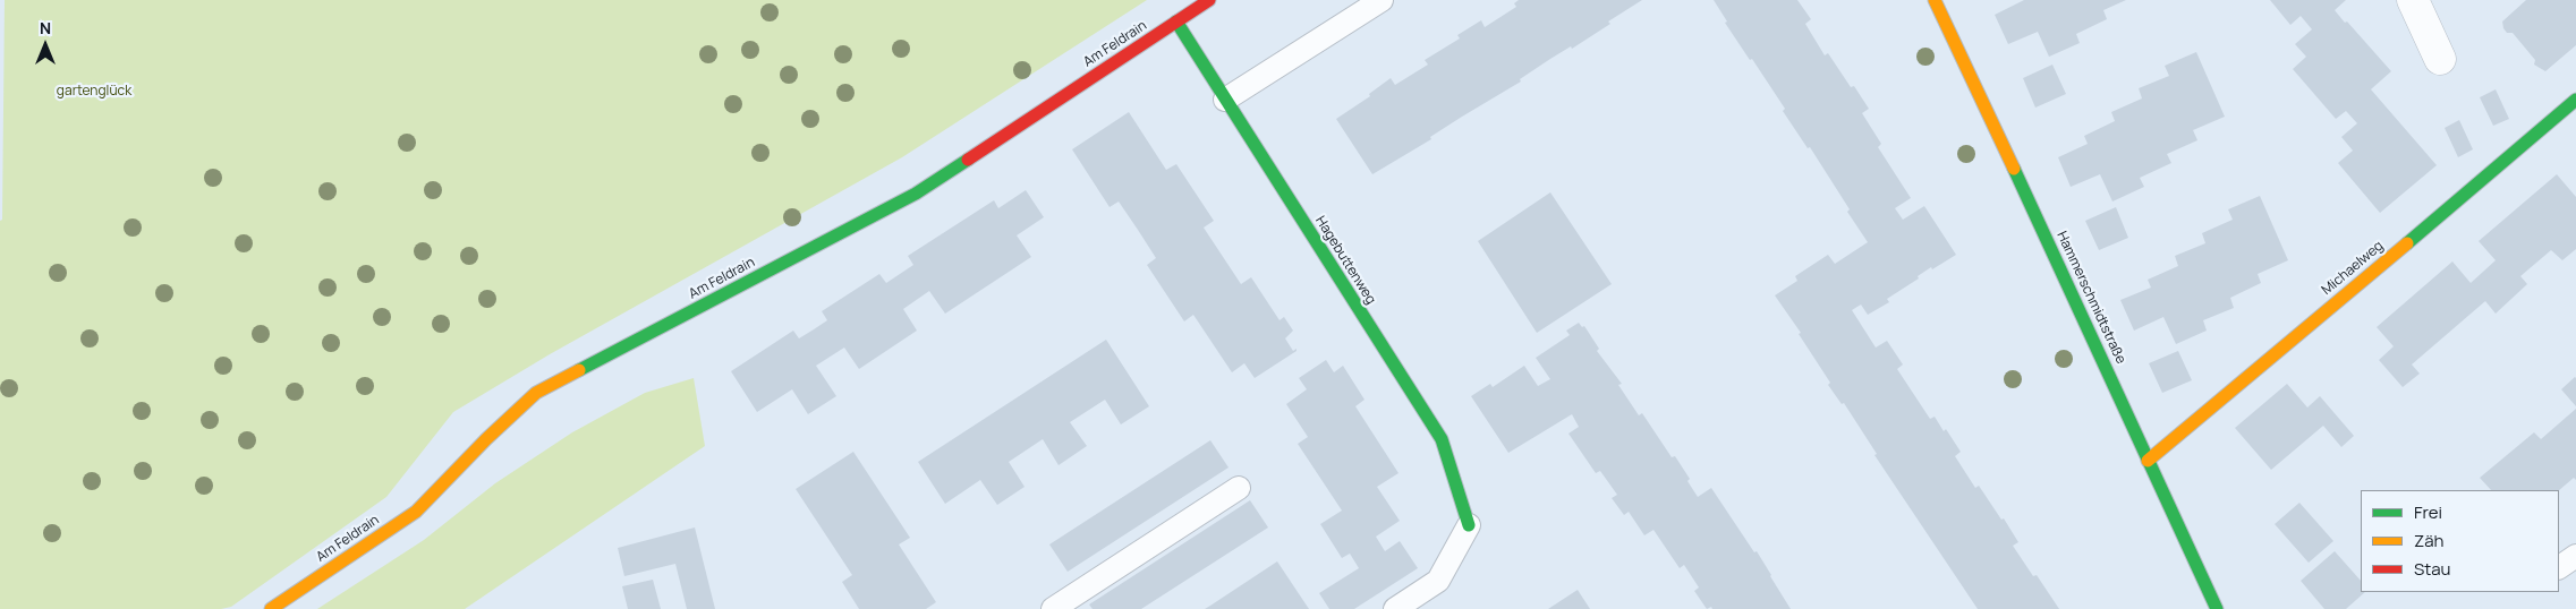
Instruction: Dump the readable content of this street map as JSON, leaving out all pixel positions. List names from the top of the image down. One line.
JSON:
{"streets":{"street":["Am Feldrain","Hagebuttenweg","Michaelweg","Hammerschmidtstraße"]},"crossings":[["Am Feldrain","Hagebuttenweg"],["Michaelweg","Hammerschmidtstraße"]],"parks":["gartenglück"],"legend":["Frei","Zäh","Stau"],"north":"top"}
